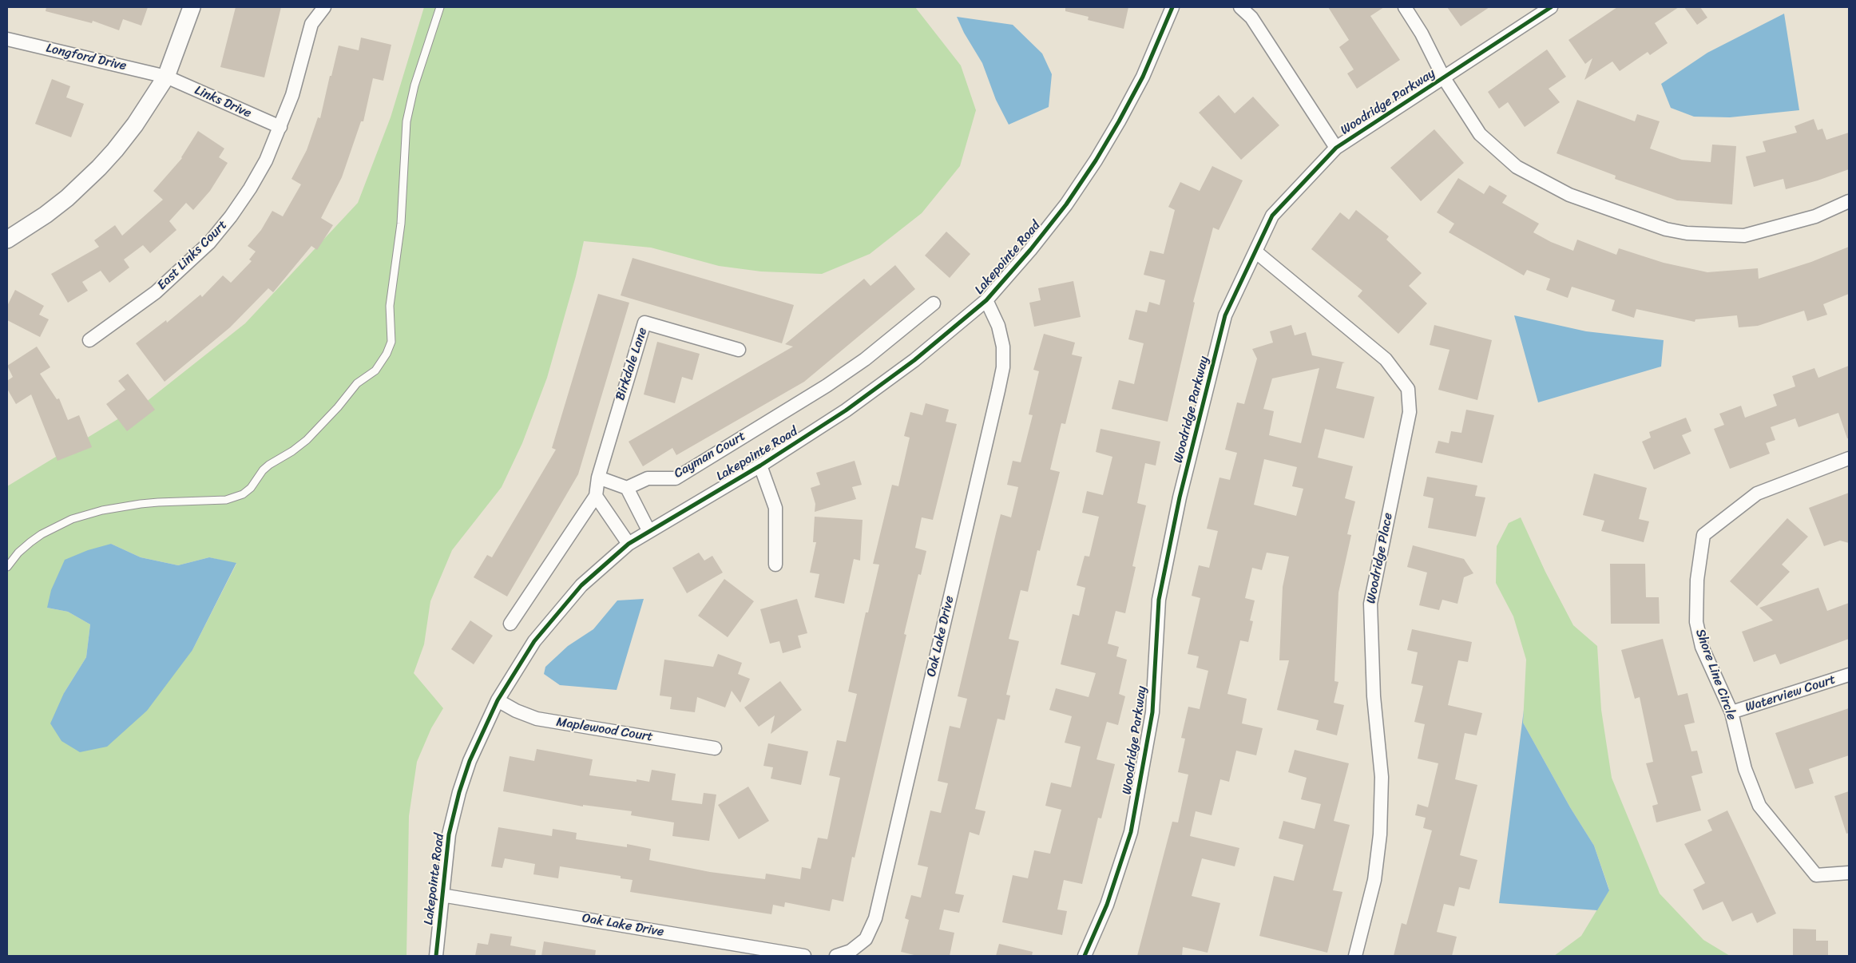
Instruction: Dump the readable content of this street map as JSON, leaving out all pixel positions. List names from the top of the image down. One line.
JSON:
{"streets":{"street":["Longford Drive","Links Drive","Woodridge Parkway","East Links Court","Lakepointe Road","Birkdale Lane","Cayman Court","Woodridge Place","Oak Lake Drive","Shore Line Circle","Waterview Court","Maplewood Court"]},"crossings":[["Longford Drive","Links Drive"],["Links Drive","East Links Court"],["Woodridge Parkway","Woodridge Place"],["Lakepointe Road","Oak Lake Drive"],["Lakepointe Road","Maplewood Court"],["Shore Line Circle","Waterview Court"]]}
